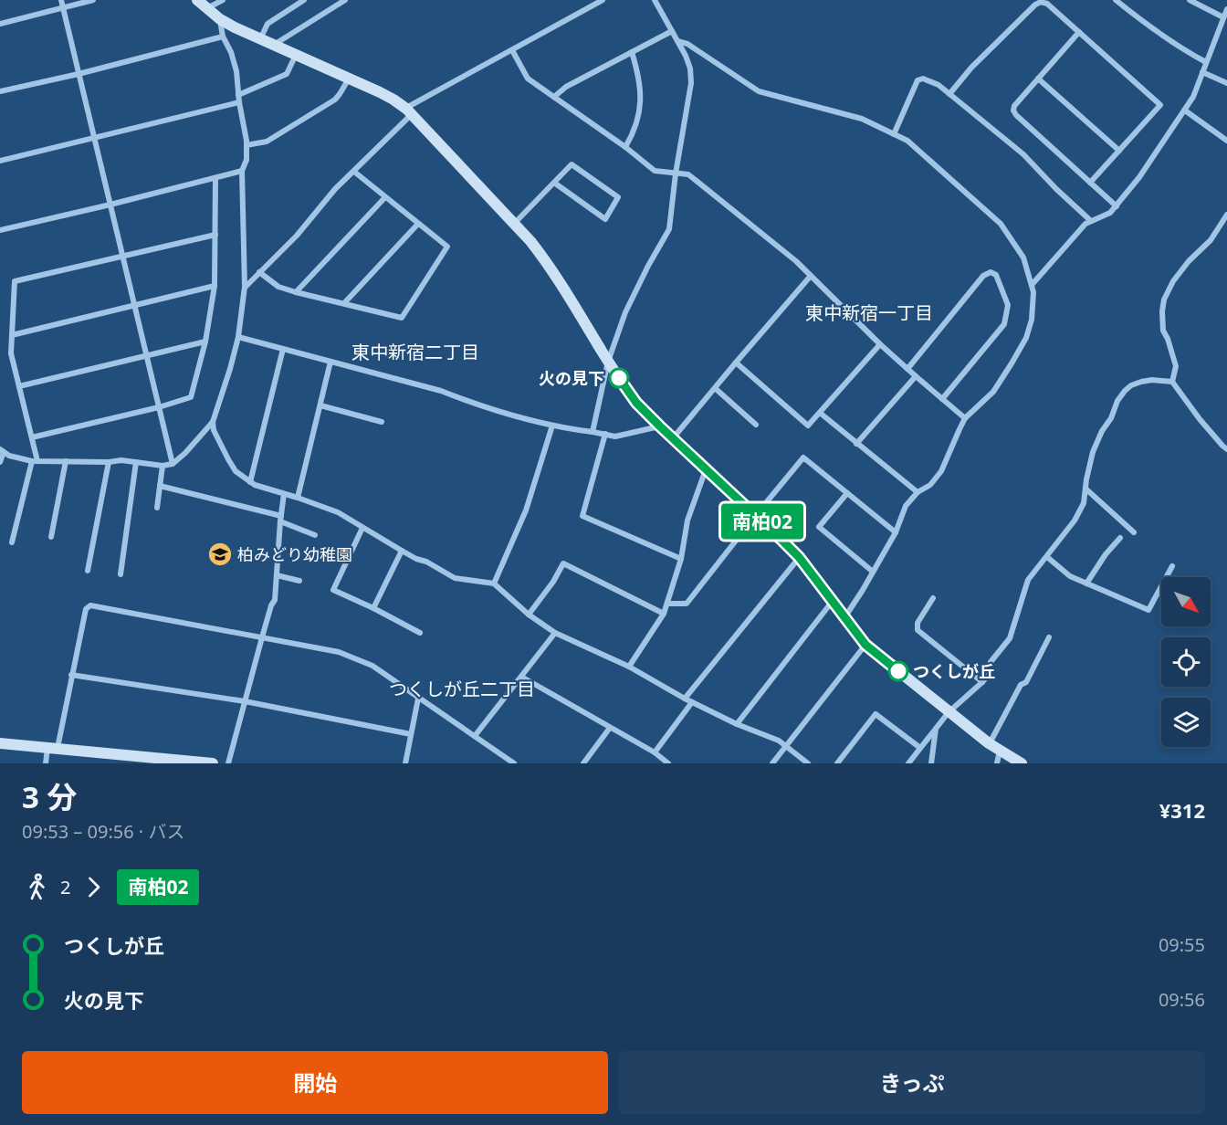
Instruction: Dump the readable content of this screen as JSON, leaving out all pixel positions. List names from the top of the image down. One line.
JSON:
{"districts":["東中新宿一丁目","東中新宿二丁目","つくしが丘二丁目"],"places":{"other":["火の見下","つくしが丘"],"school or university":["柏みどり幼稚園"]},"lines":["bus line 南柏02"],"north":"bottom right","page":{"on_map":"南柏02","heading":["3 分","09:53 – 09:56 · バス","¥312"],"legs":["2","南柏02"],"list":[{"name":"つくしが丘","value":"09:55"},{"name":"火の見下","value":"09:56"}],"buttons":["開始","きっぷ"]}}
